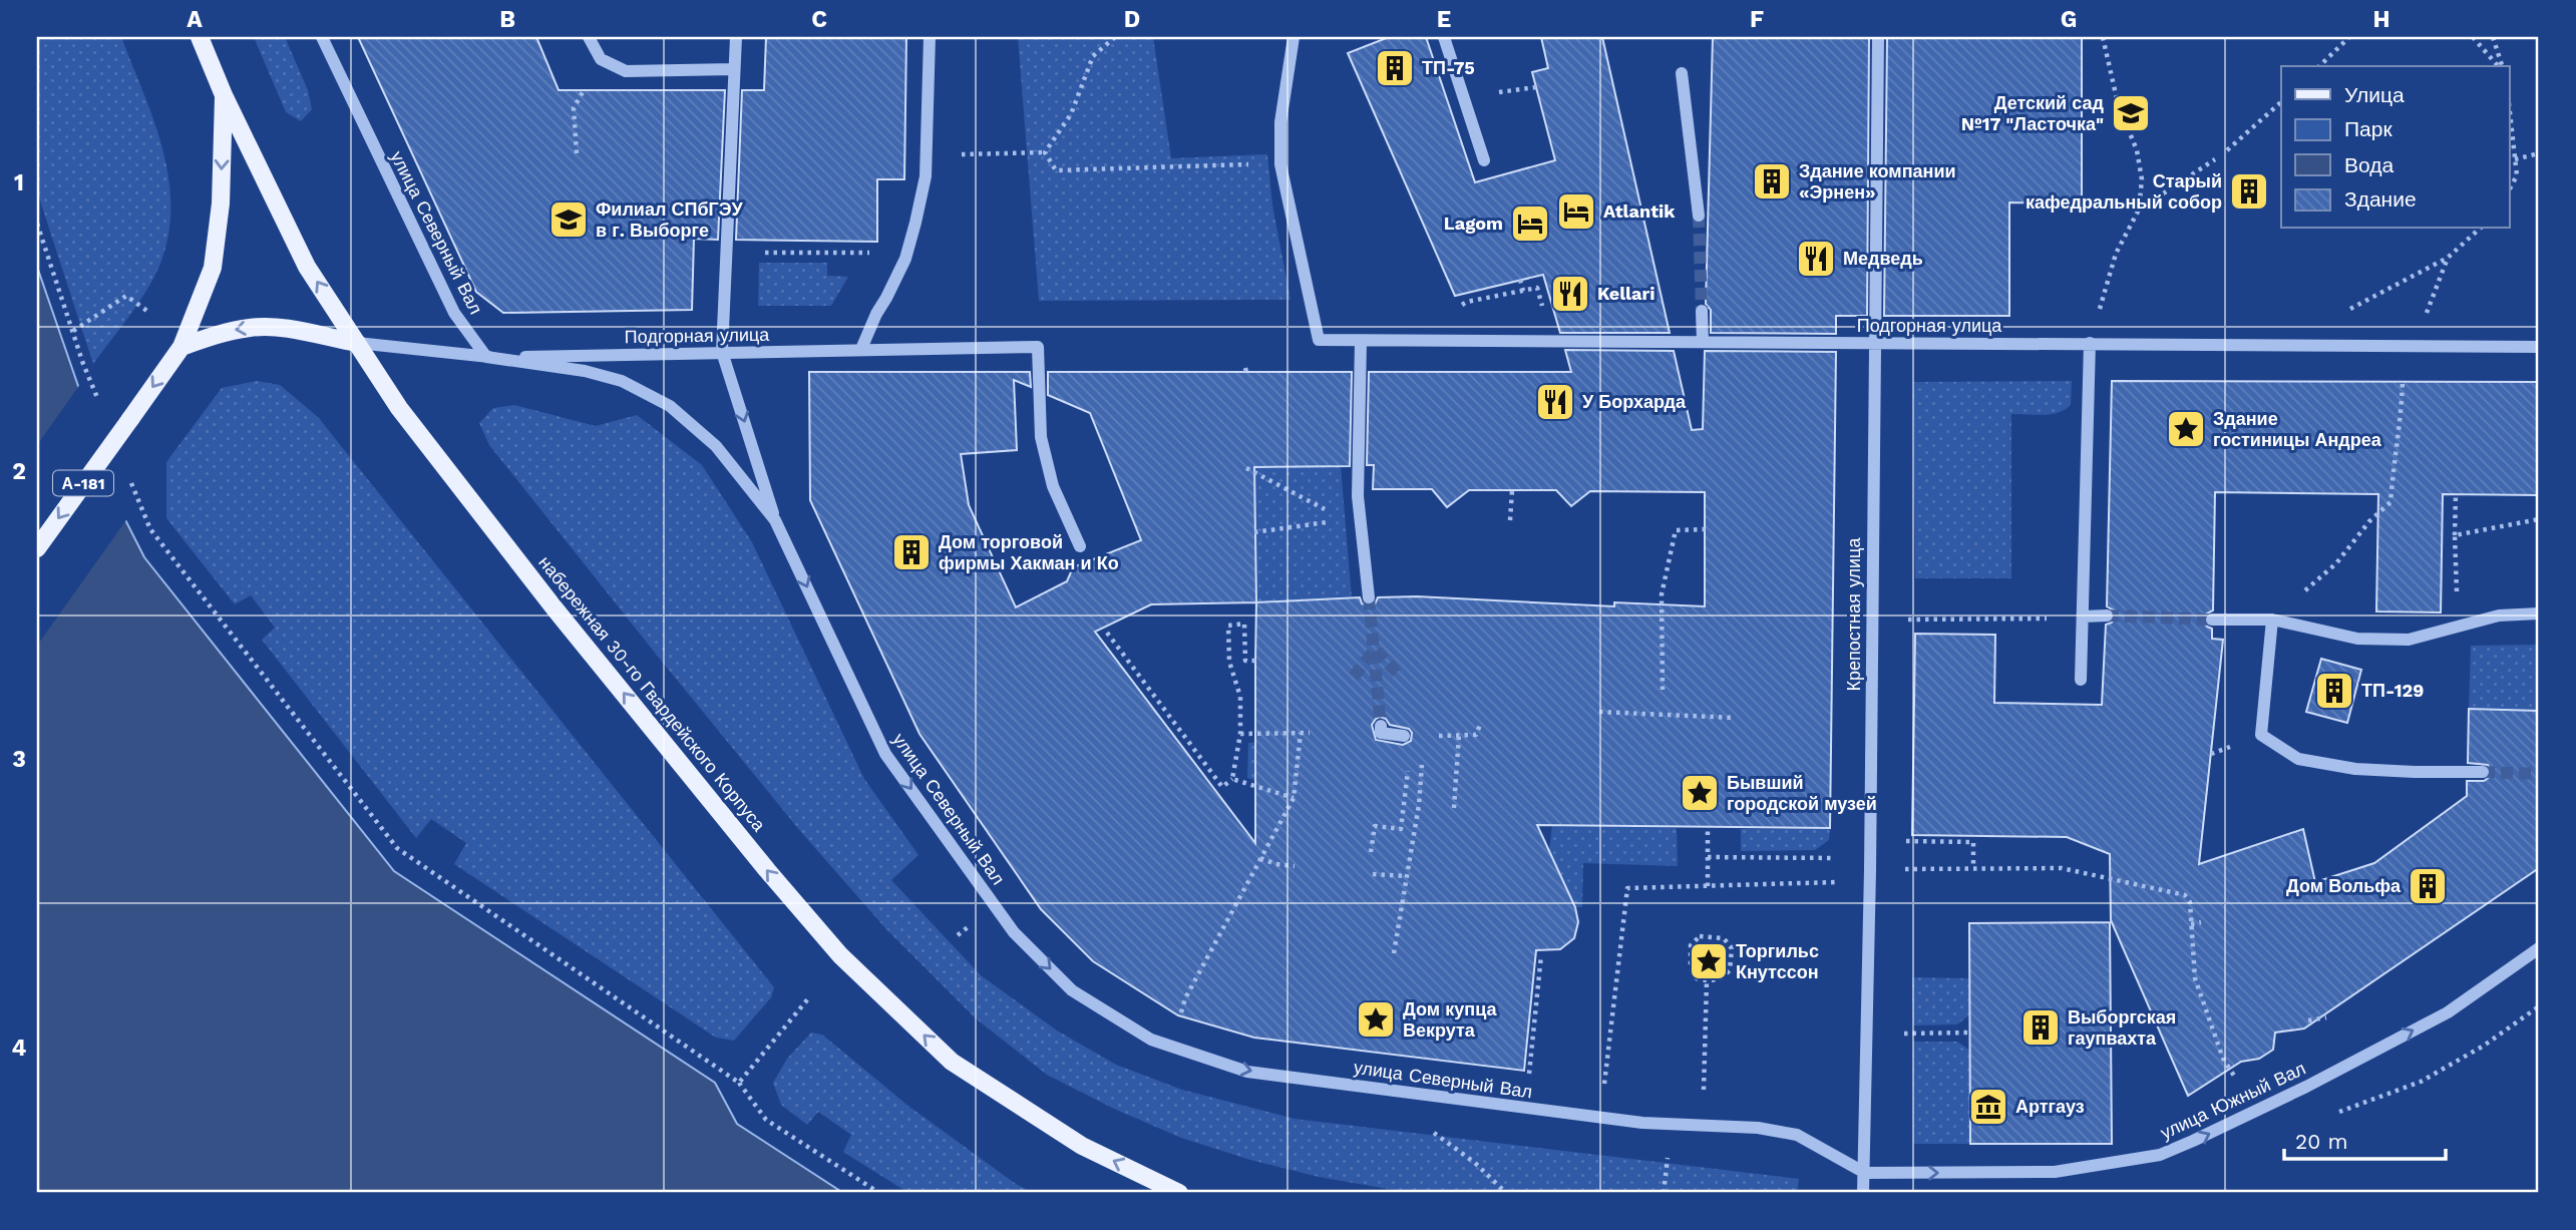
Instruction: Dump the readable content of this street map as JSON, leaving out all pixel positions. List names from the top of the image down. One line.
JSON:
{"streets":{"main road":["А-181","набережная 30-го Гвардейского Корпуса"],"street":["улица Северный Вал","Подгорная улица","Крепостная улица","улица Южный Вал"]},"crossings":[["улица Северный Вал","Подгорная улица"],["улица Северный Вал","Крепостная улица"],["улица Северный Вал","улица Южный Вал"],["Подгорная улица","Крепостная улица"],["Подгорная улица","набережная 30-го Гвардейского Корпуса"],["А-181","набережная 30-го Гвардейского Корпуса"],["Крепостная улица","улица Южный Вал"]],"one_way":["улица Северный Вал","улица Южный Вал"],"places":{"building":["ТП-75","Здание компании «Эрнен»","Старый кафедральный собор","Дом торговой фирмы Хакман и Ко","ТП-129","Дом Вольфа","Выборгская гаупвахта"],"school or university":["Детский сад №17 \"Ласточка\"","Филиал СПбГЭУ в г. Выборге"],"hotel":["Atlantik","Lagom"],"restaurant":["Медведь","Kellari","У Борхарда"],"place":["Здание гостиницы Андреа","Бывший городской музей","Торгильс Кнутссон","Дом купца Векрута"],"museum":["Артгауз"]},"legend":["Улица","Парк","Вода","Здание"],"scale_bar":"20 m","grid":{"columns":["A","B","C","D","E","F","G","H"],"rows":["1","2","3","4"]}}
